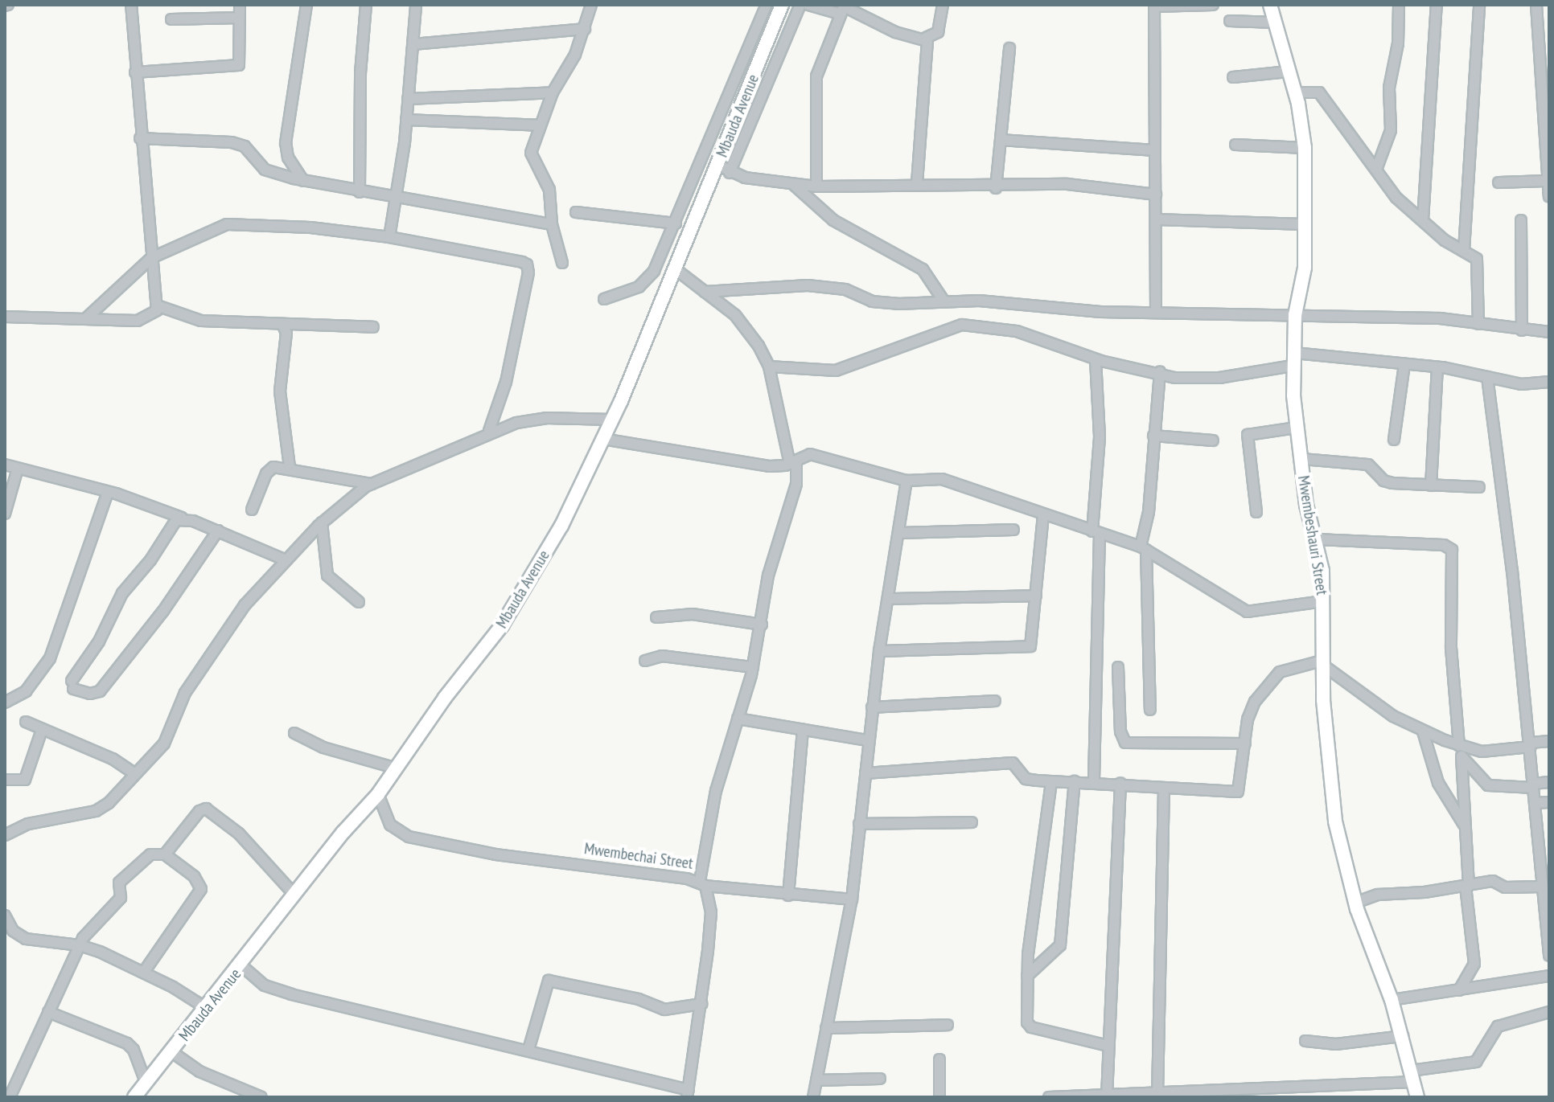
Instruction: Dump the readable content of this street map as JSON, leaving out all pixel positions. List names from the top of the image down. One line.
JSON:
{"streets":{"street":["Mbauda Avenue","Mwembeshauri Street","Mwembechai Street"]},"crossings":[["Mbauda Avenue","Mwembechai Street"]]}
